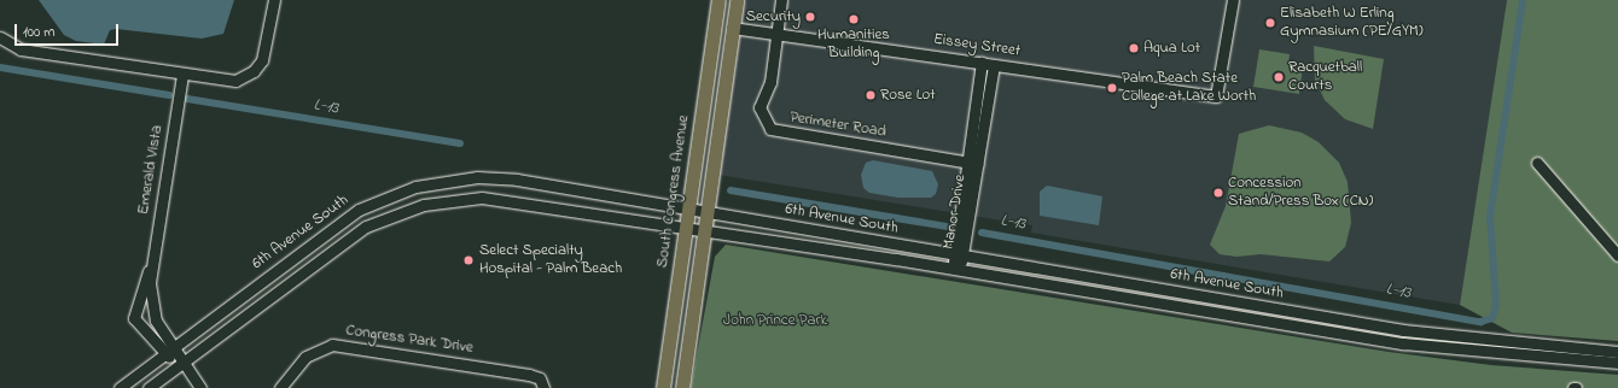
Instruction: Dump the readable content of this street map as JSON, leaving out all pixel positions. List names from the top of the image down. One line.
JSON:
{"streets":{"main road":["South Congress Avenue"],"street":["Eissey Street","Perimeter Road","Emerald Vista","Manor Drive","6th Avenue South","Congress Park Drive"]},"crossings":[["Eissey Street","Perimeter Road"],["Eissey Street","Manor Drive"],["Perimeter Road","Manor Drive"],["Emerald Vista","6th Avenue South"],["South Congress Avenue","6th Avenue South"],["Manor Drive","6th Avenue South"]],"water":["L-13"],"parks":["John Prince Park"],"places":["Security","Humanities Building","Elisabeth W Erling Gymnasium (PE/GYM)","Aqua Lot","Racquetball Courts","Palm Beach State College at Lake Worth","Rose Lot","Concession Stand/Press Box (CN)","Select Specialty Hospital - Palm Beach"],"scale_bar":"100 m"}
